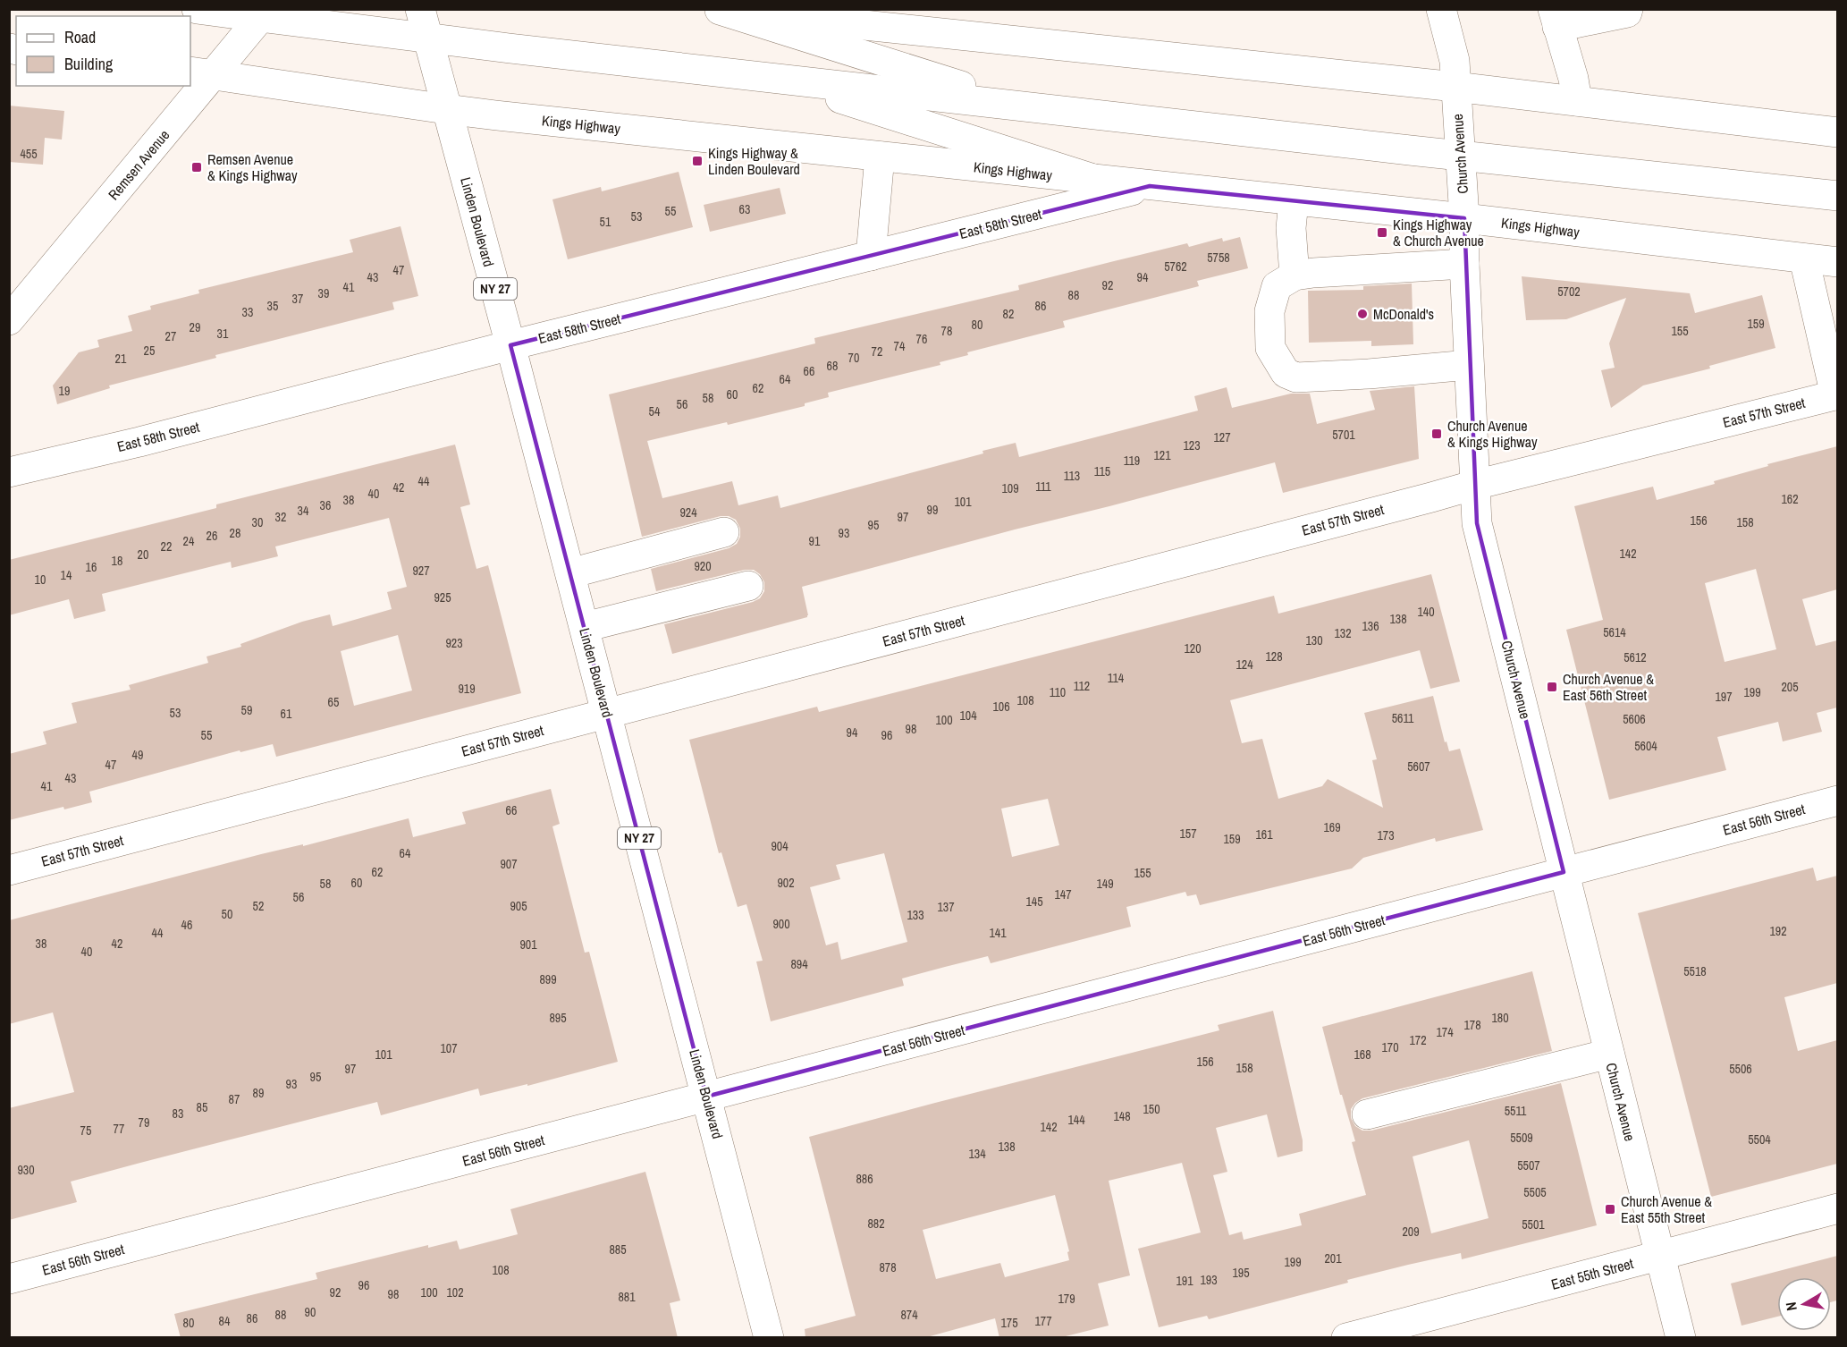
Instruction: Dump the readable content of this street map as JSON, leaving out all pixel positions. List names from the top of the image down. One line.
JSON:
{"streets":{"main road":["Kings Highway","Church Avenue","Remsen Avenue","Linden Boulevard","East 58th Street","NY 27","East 57th Street","East 56th Street","East 55th Street"]},"crossings":[["Kings Highway","Church Avenue"],["Kings Highway","Remsen Avenue"],["Kings Highway","Linden Boulevard"],["Kings Highway","East 58th Street"],["Church Avenue","East 57th Street"],["Church Avenue","East 56th Street"],["Church Avenue","East 55th Street"],["Linden Boulevard","East 58th Street"],["Linden Boulevard","East 57th Street"],["Linden Boulevard","East 56th Street"]],"places":{"transit":["Kings Highway & Linden Boulevard","Remsen Avenue & Kings Highway","Kings Highway & Church Avenue","Church Avenue & Kings Highway","Church Avenue & East 56th Street","Church Avenue & East 55th Street"],"other":["McDonald's"]},"house_numbers":["455","63","55","53","51","5758","5762","47","43","94","92","41","5702","39","88","37","35","86","33","82","159","80","29","78","155","31","27","76","74","25","72","70","21","68","66","64","62","19","60","58","56","54","5701","127","123","121","119","115","113","44","111","42","109","40","162","38","101","36","99","34","924","32","97","156","30","158","95","28","93","26","24","91","22","142","20","18","920","16","927","14","10","925","140","138","136","5614","132","130","923","120","128","5612","124","114","112","205","919","110","199","197","108","65","106","59","53","61","104","5611","5606","100","98","94","55","96","5604","49","47","5607","43","41","66","169","157","161","173","159","904","64","907","62","155","60","902","58","149","147","56","145","52","905","137","50","133","900","46","192","44","141","38","42","901","40","894","5518","899","895","180","178","174","172","170","107","101","168","156","158","97","5506","95","93","89","87","85","150","5511","83","148","144","79","142","77","75","5509","5504","138","134","5507","930","886","5505","882","5501","209","885","201","199","878","108","195","193","191","96","92","100","102","98","881","179","90","88","874","86","84","177","80","175"],"legend":["Road","Building"],"north":"left"}
